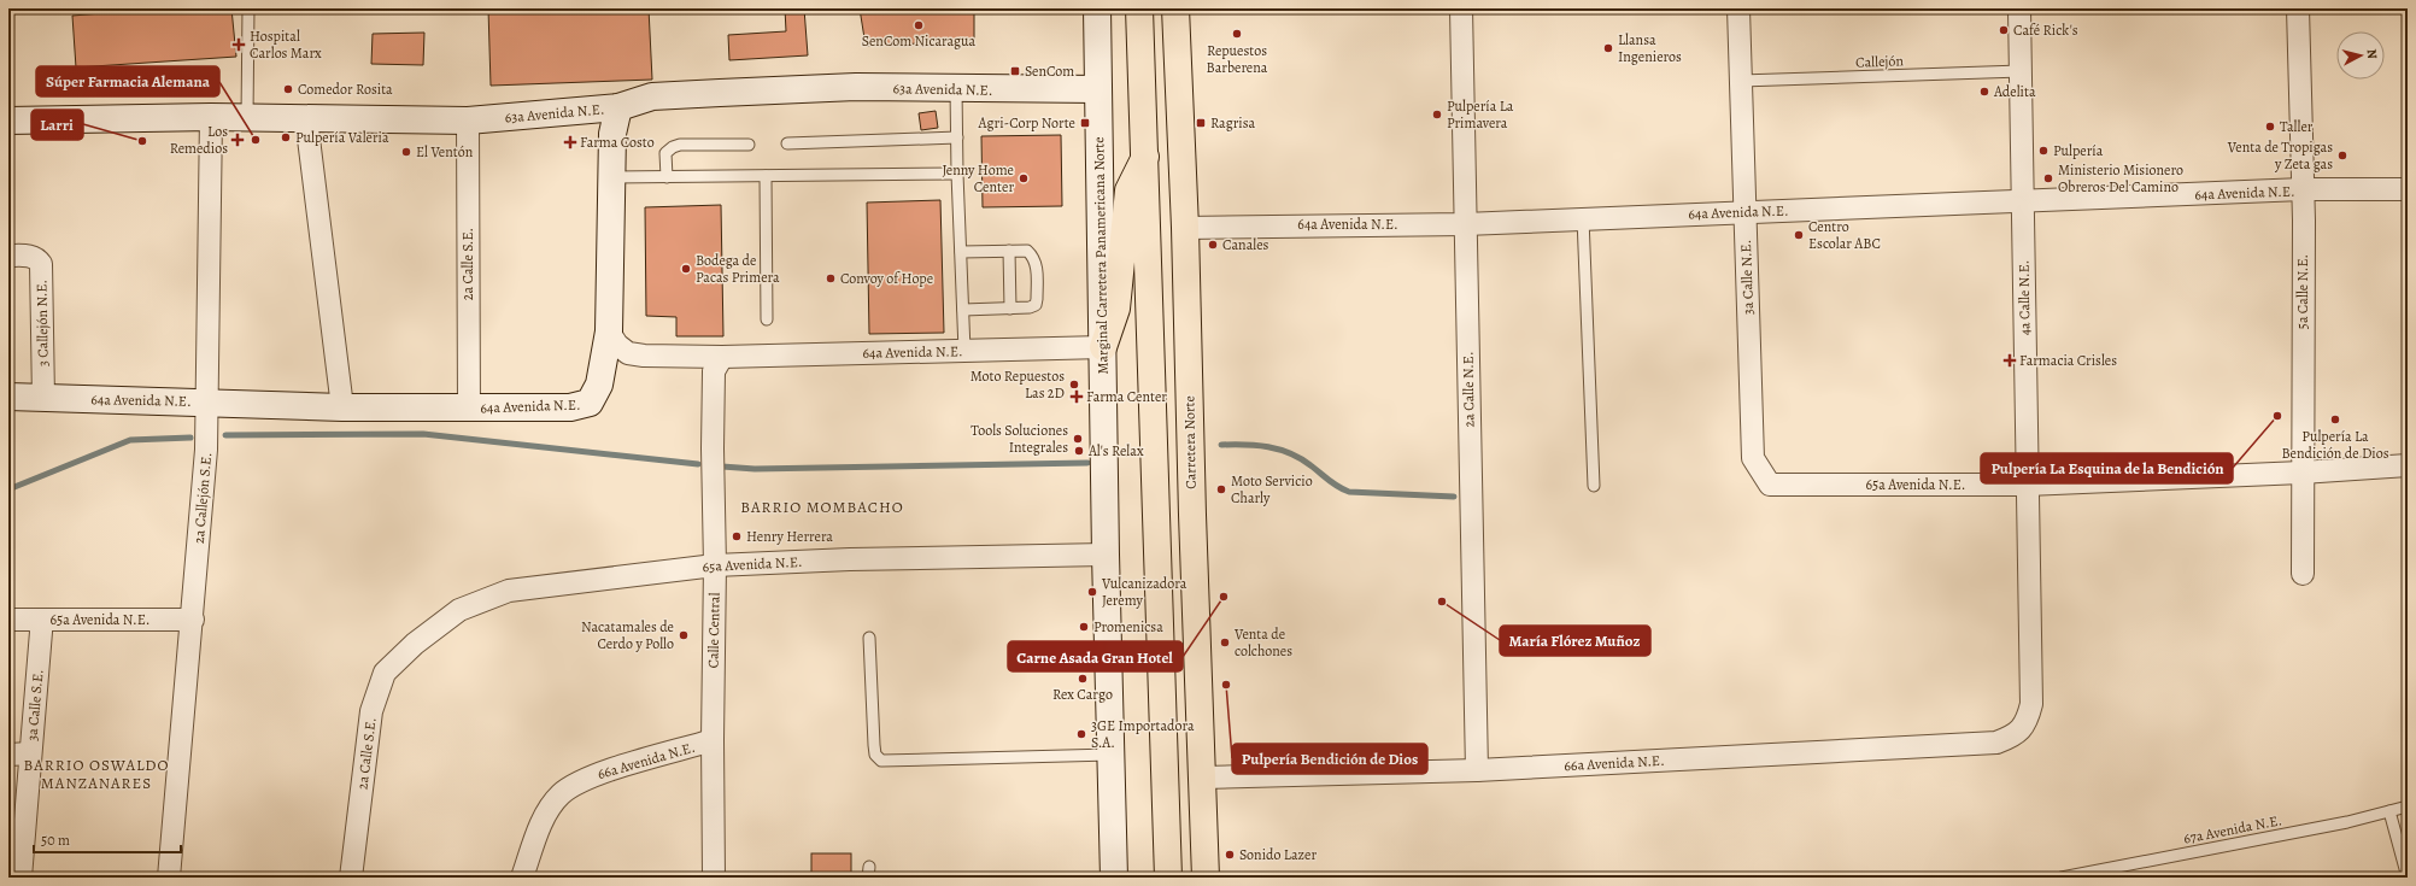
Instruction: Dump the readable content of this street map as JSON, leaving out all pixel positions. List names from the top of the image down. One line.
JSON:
{"streets":{"highway":["Carretera Norte"],"street":["63a Avenida N.E.","64a Avenida N.E.","Marginal Carretera Panamericana Norte","2a Calle S.E.","3a Calle N.E.","5a Calle N.E.","4a Calle N.E.","3 Callejón N.E.","2a Calle N.E.","65a Avenida N.E.","2a Callejón S.E.","Calle Central","3a Calle S.E.","66a Avenida N.E."],"lane":["Callejón","67a Avenida N.E."]},"crossings":[["Callejón","3a Calle N.E."],["Callejón","4a Calle N.E."],["63a Avenida N.E.","Marginal Carretera Panamericana Norte"],["63a Avenida N.E.","2a Calle S.E."],["63a Avenida N.E.","2a Callejón S.E."],["64a Avenida N.E.","Marginal Carretera Panamericana Norte"],["64a Avenida N.E.","2a Calle S.E."],["64a Avenida N.E.","3a Calle N.E."],["64a Avenida N.E.","5a Calle N.E."],["64a Avenida N.E.","4a Calle N.E."],["64a Avenida N.E.","3 Callejón N.E."],["64a Avenida N.E.","2a Calle N.E."],["64a Avenida N.E.","Carretera Norte"],["64a Avenida N.E.","2a Callejón S.E."],["64a Avenida N.E.","Calle Central"],["Marginal Carretera Panamericana Norte","65a Avenida N.E."],["2a Calle S.E.","65a Avenida N.E."],["3a Calle N.E.","65a Avenida N.E."],["5a Calle N.E.","65a Avenida N.E."],["4a Calle N.E.","65a Avenida N.E."],["4a Calle N.E.","66a Avenida N.E."],["2a Calle N.E.","66a Avenida N.E."],["Carretera Norte","66a Avenida N.E."],["65a Avenida N.E.","2a Callejón S.E."],["65a Avenida N.E.","Calle Central"],["65a Avenida N.E.","3a Calle S.E."],["Calle Central","66a Avenida N.E."]],"districts":["BARRIO MOMBACHO","BARRIO OSWALDO MANZANARES"],"places":{"other":["SenCom Nicaragua","Café Rick's","Repuestos Barberena","Llansa Ingenieros","Comedor Rosita","Adelita","Pulpería La Primavera","Taller","Pulpería Valeria","Súper Farmacia Alemana","Larri","Pulpería","El Ventón","Venta de Tropigas y Zeta gas","Jenny Home Center","Ministerio Misionero Obreros Del Camino","Centro Escolar ABC","Canales","Bodega de Pacas Primera","Convoy of Hope","Moto Repuestos Las 2D","Pulpería La Esquina de la Bendición","Pulpería La Bendición de Dios","Tools Soluciones Integrales","Al's Relax","Moto Servicio Charly","Henry Herrera","Vulcanizadora Jeremy","Carne Asada Gran Hotel","María Flórez Muñoz","Promenicsa","Nacatamales de Cerdo y Pollo","Venta de colchones","Rex Cargo","Pulpería Bendición de Dios","3GE Importadora S.A.","Sonido Lazer"],"health":["Hospital Carlos Marx","Los Remedios","Farma Costo","Farmacia Crisles","Farma Center"],"transit":["SenCom","Agri-Corp Norte","Ragrisa"]},"scale_bar":"50 m","north":"right"}
